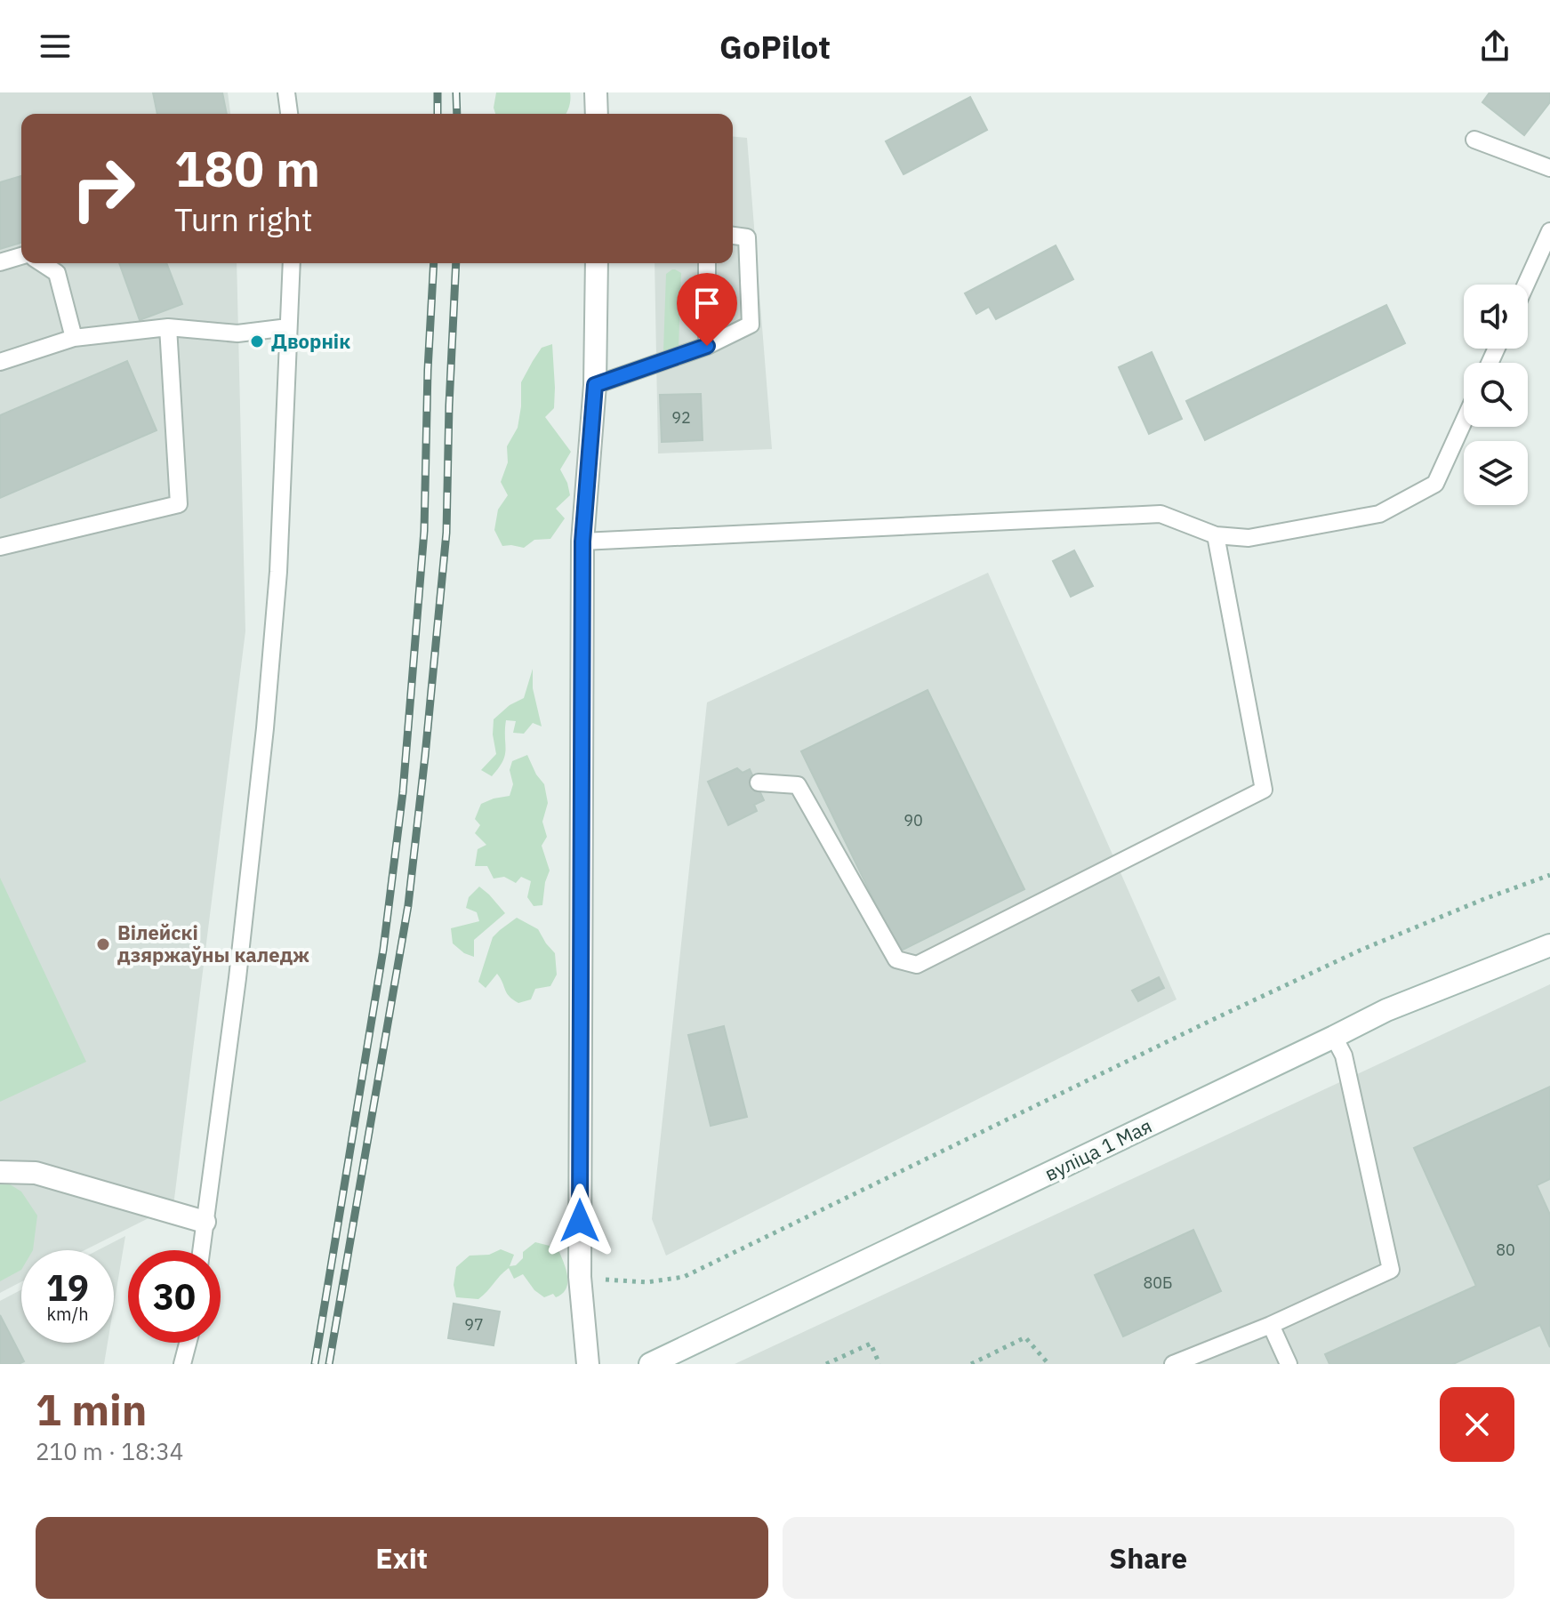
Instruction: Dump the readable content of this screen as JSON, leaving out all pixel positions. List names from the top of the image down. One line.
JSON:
{"streets":{"street":["вуліца 1 Мая"]},"places":["Дворнік","Вілейскі дзяржаўны каледж"],"house_numbers":["92","90","80","80Б","97"],"page":{"header":"GoPilot","turn":["180 m","Turn right"],"speed":"19 km/h","limit":"30","heading":["1 min","210 m · 18:34"],"buttons":["Exit","Share"]}}
